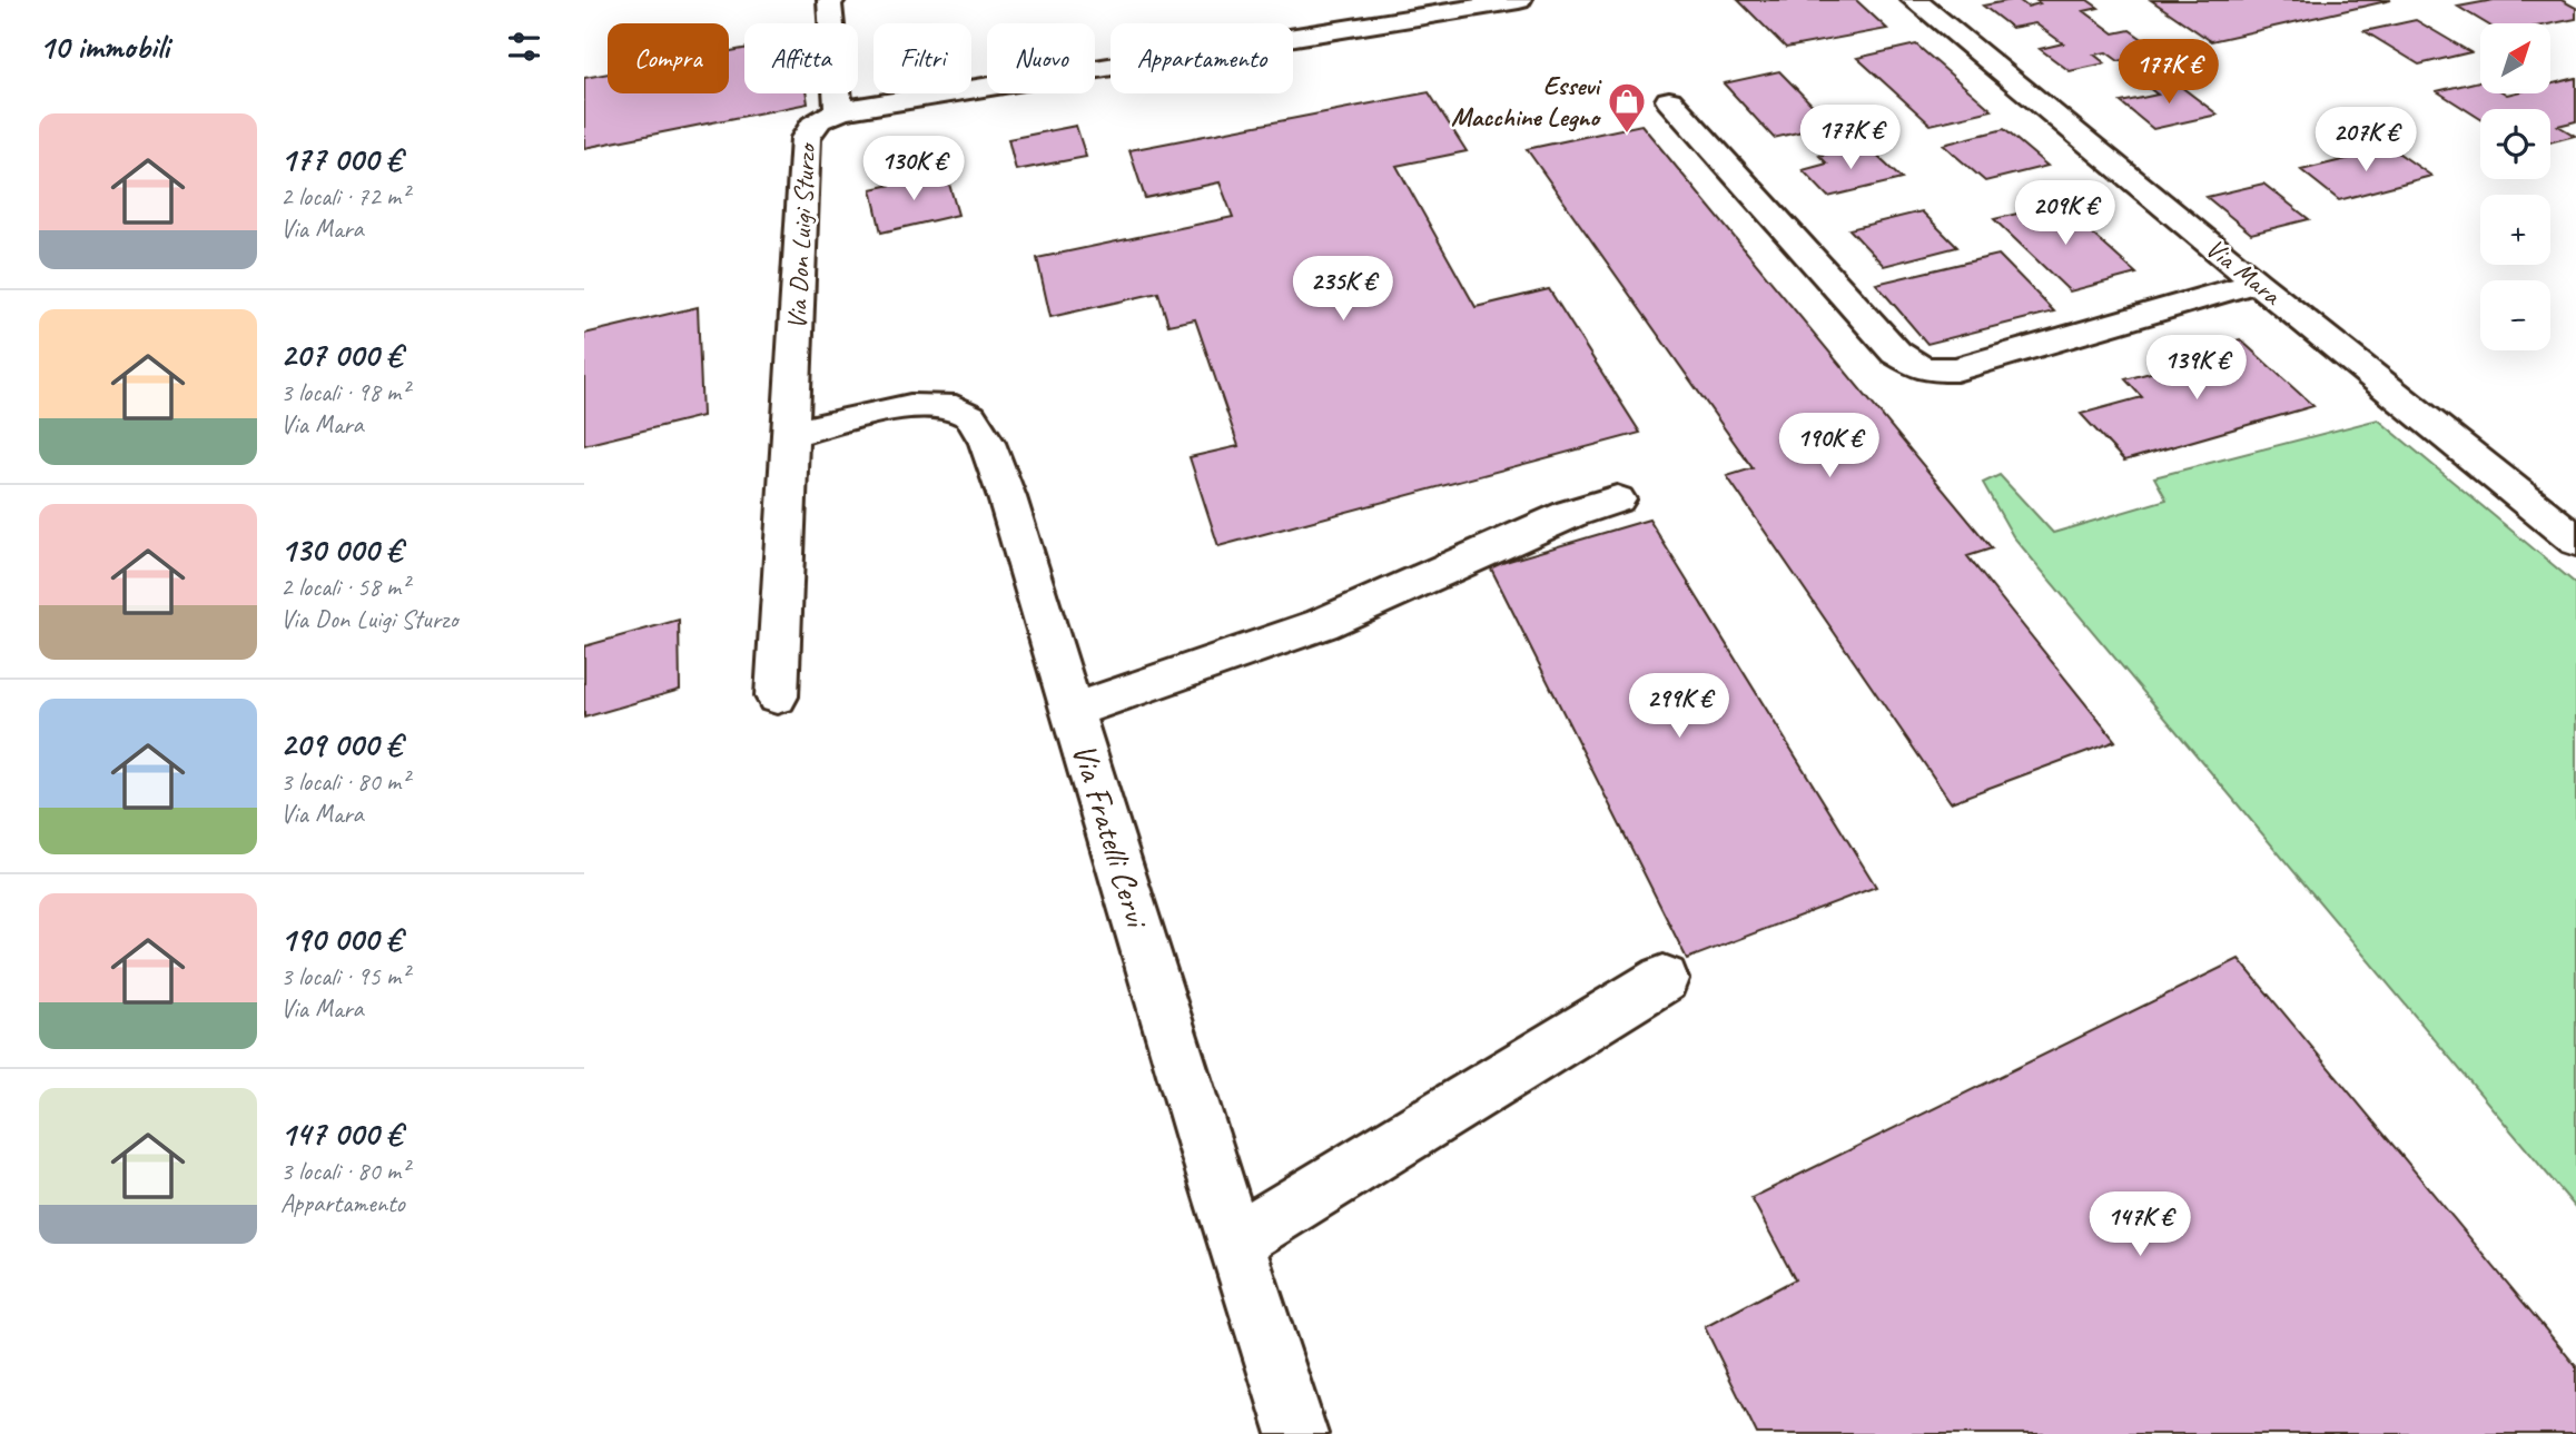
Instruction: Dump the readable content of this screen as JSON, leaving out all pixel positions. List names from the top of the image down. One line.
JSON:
{"streets":{"street":["Via Don Luigi Sturzo","Via Mara","Via Fratelli Cervi"]},"crossings":[["Via Don Luigi Sturzo","Via Fratelli Cervi"]],"places":{"shop":["Essevi Macchine Legno"]},"north":"top right","page":{"heading":"10 immobili","map_buttons":["+","−"],"chip":["Compra","Affitta","Filtri","Nuovo","Appartamento"],"price":["177K €","177K €","207K €","130K €","209K €","235K €","139K €","190K €","299K €","147K €"],"list":[{"name":"177 000 €","note":"2 locali · 72 m² · Via Mara"},{"name":"207 000 €","note":"3 locali · 98 m² · Via Mara"},{"name":"130 000 €","note":"2 locali · 58 m² · Via Don Luigi Sturzo"},{"name":"209 000 €","note":"3 locali · 80 m² · Via Mara"},{"name":"190 000 €","note":"3 locali · 95 m² · Via Mara"},{"name":"147 000 €","note":"3 locali · 80 m² · Appartamento"}]}}
